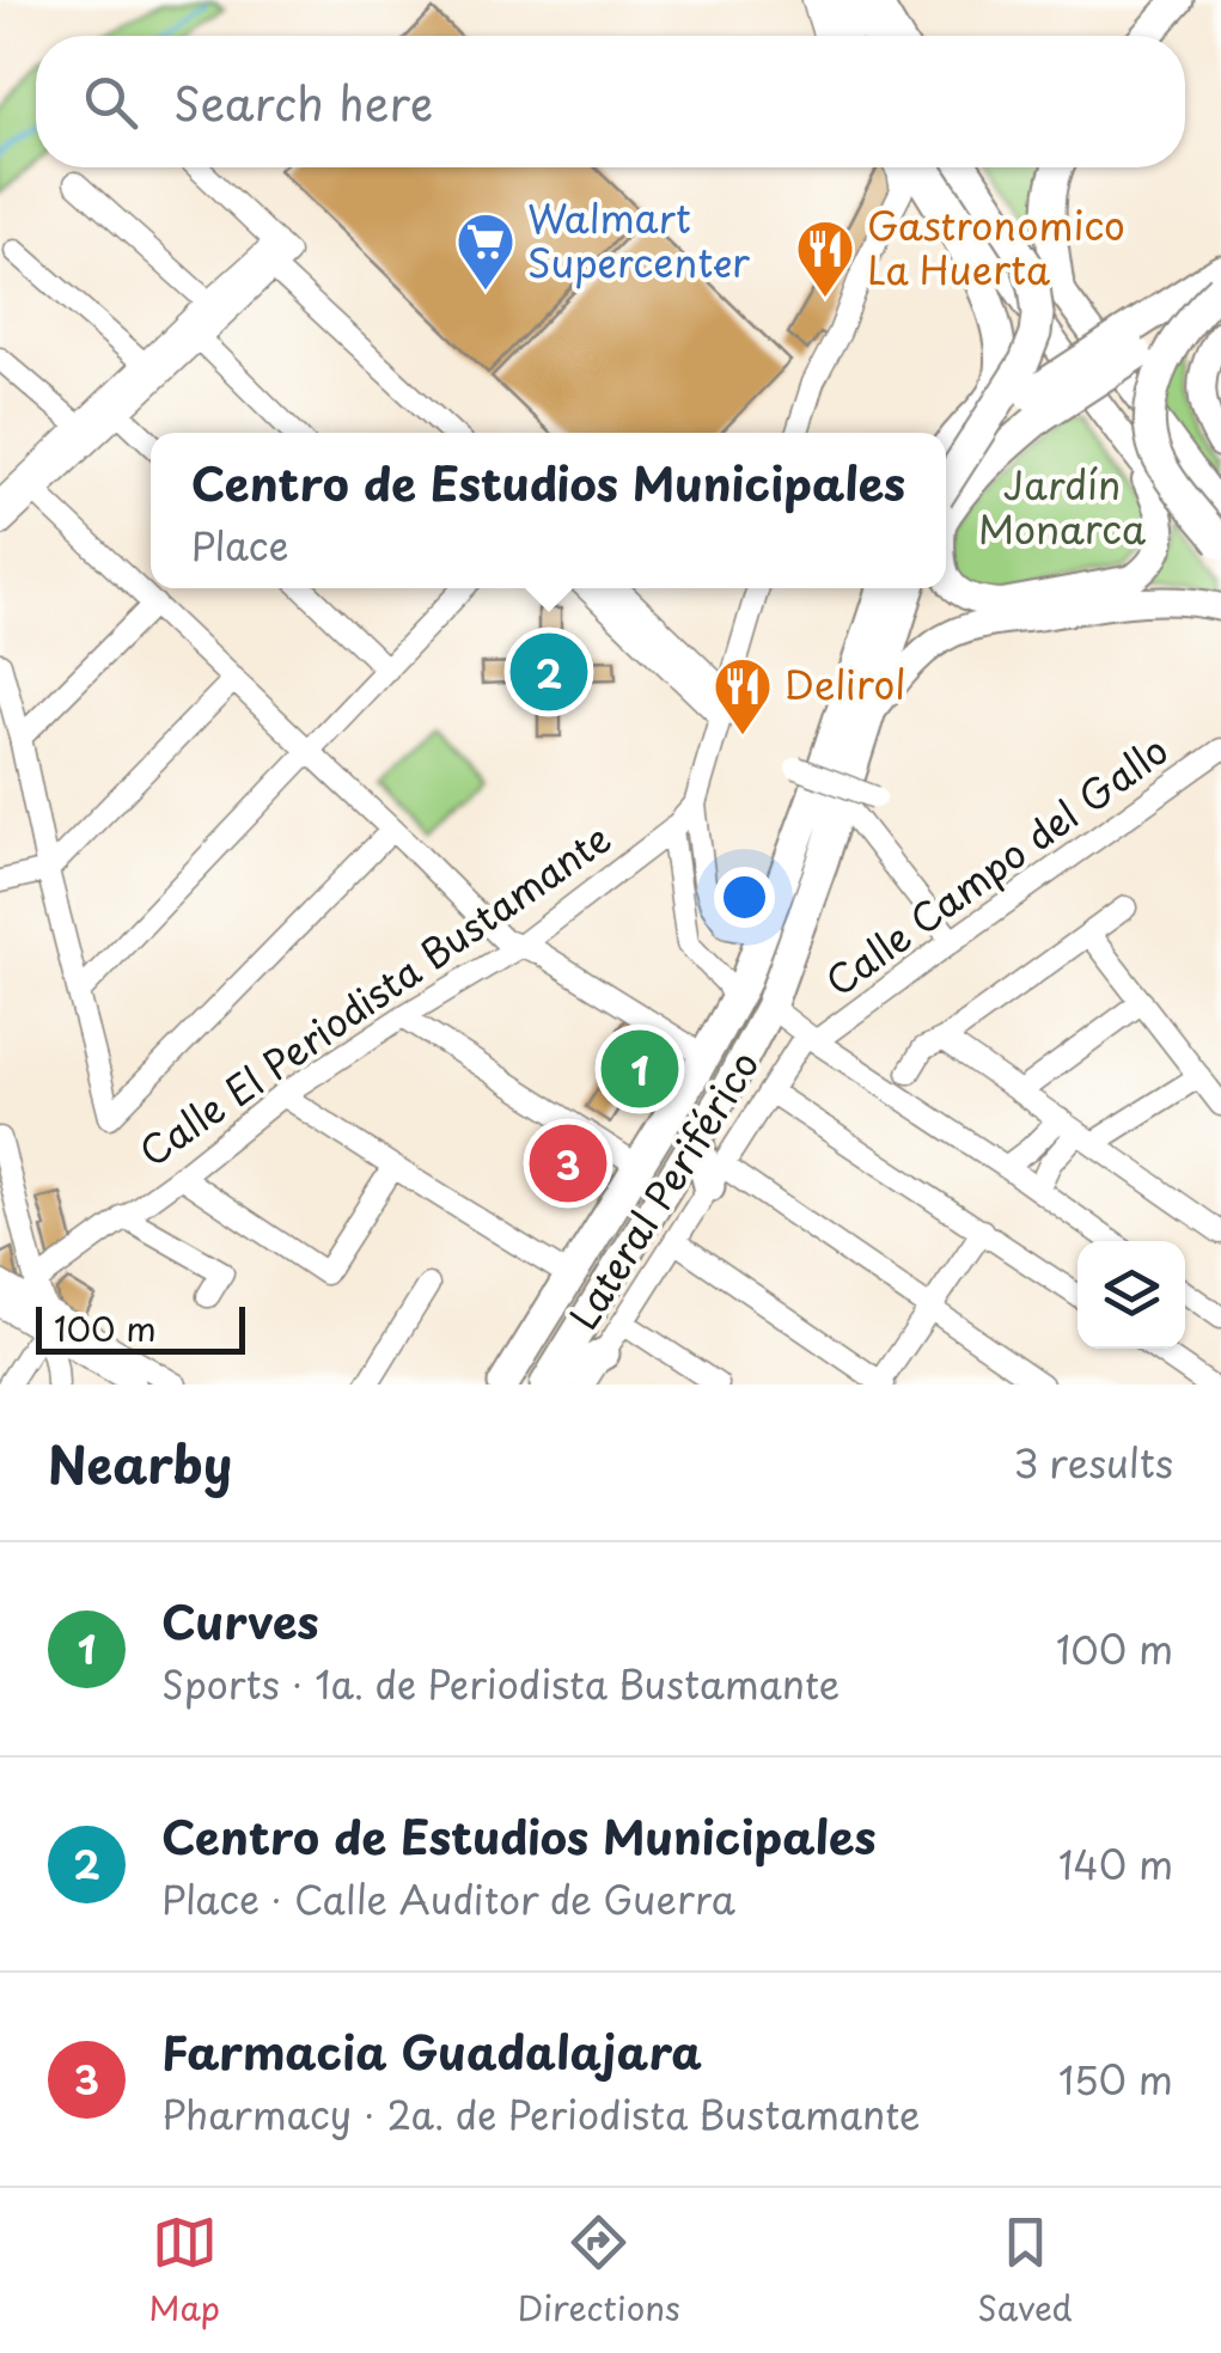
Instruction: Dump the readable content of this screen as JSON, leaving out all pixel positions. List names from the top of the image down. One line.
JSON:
{"streets":{"street":["Calle Campo del Gallo","Calle El Periodista Bustamante","Lateral Periférico"]},"crossings":[["Calle Campo del Gallo","Lateral Periférico"]],"parks":["Jardín Monarca"],"places":{"supermarket":["Walmart Supercenter"],"restaurant":["Gastronomico La Huerta","Delirol"]},"scale_bar":"100 m","page":{"search":"Search here","popup":["Centro de Estudios Municipales","Place"],"pins":["2","1","3"],"scale":"100 m","heading":["Nearby","3 results"],"list":[{"mark":"1","name":"Curves","note":"Sports · 1a. de Periodista Bustamante","value":"100 m"},{"mark":"2","name":"Centro de Estudios Municipales","note":"Place · Calle Auditor de Guerra","value":"140 m"},{"mark":"3","name":"Farmacia Guadalajara","note":"Pharmacy · 2a. de Periodista Bustamante","value":"150 m"}],"nav":["Map","Directions","Saved"]}}
